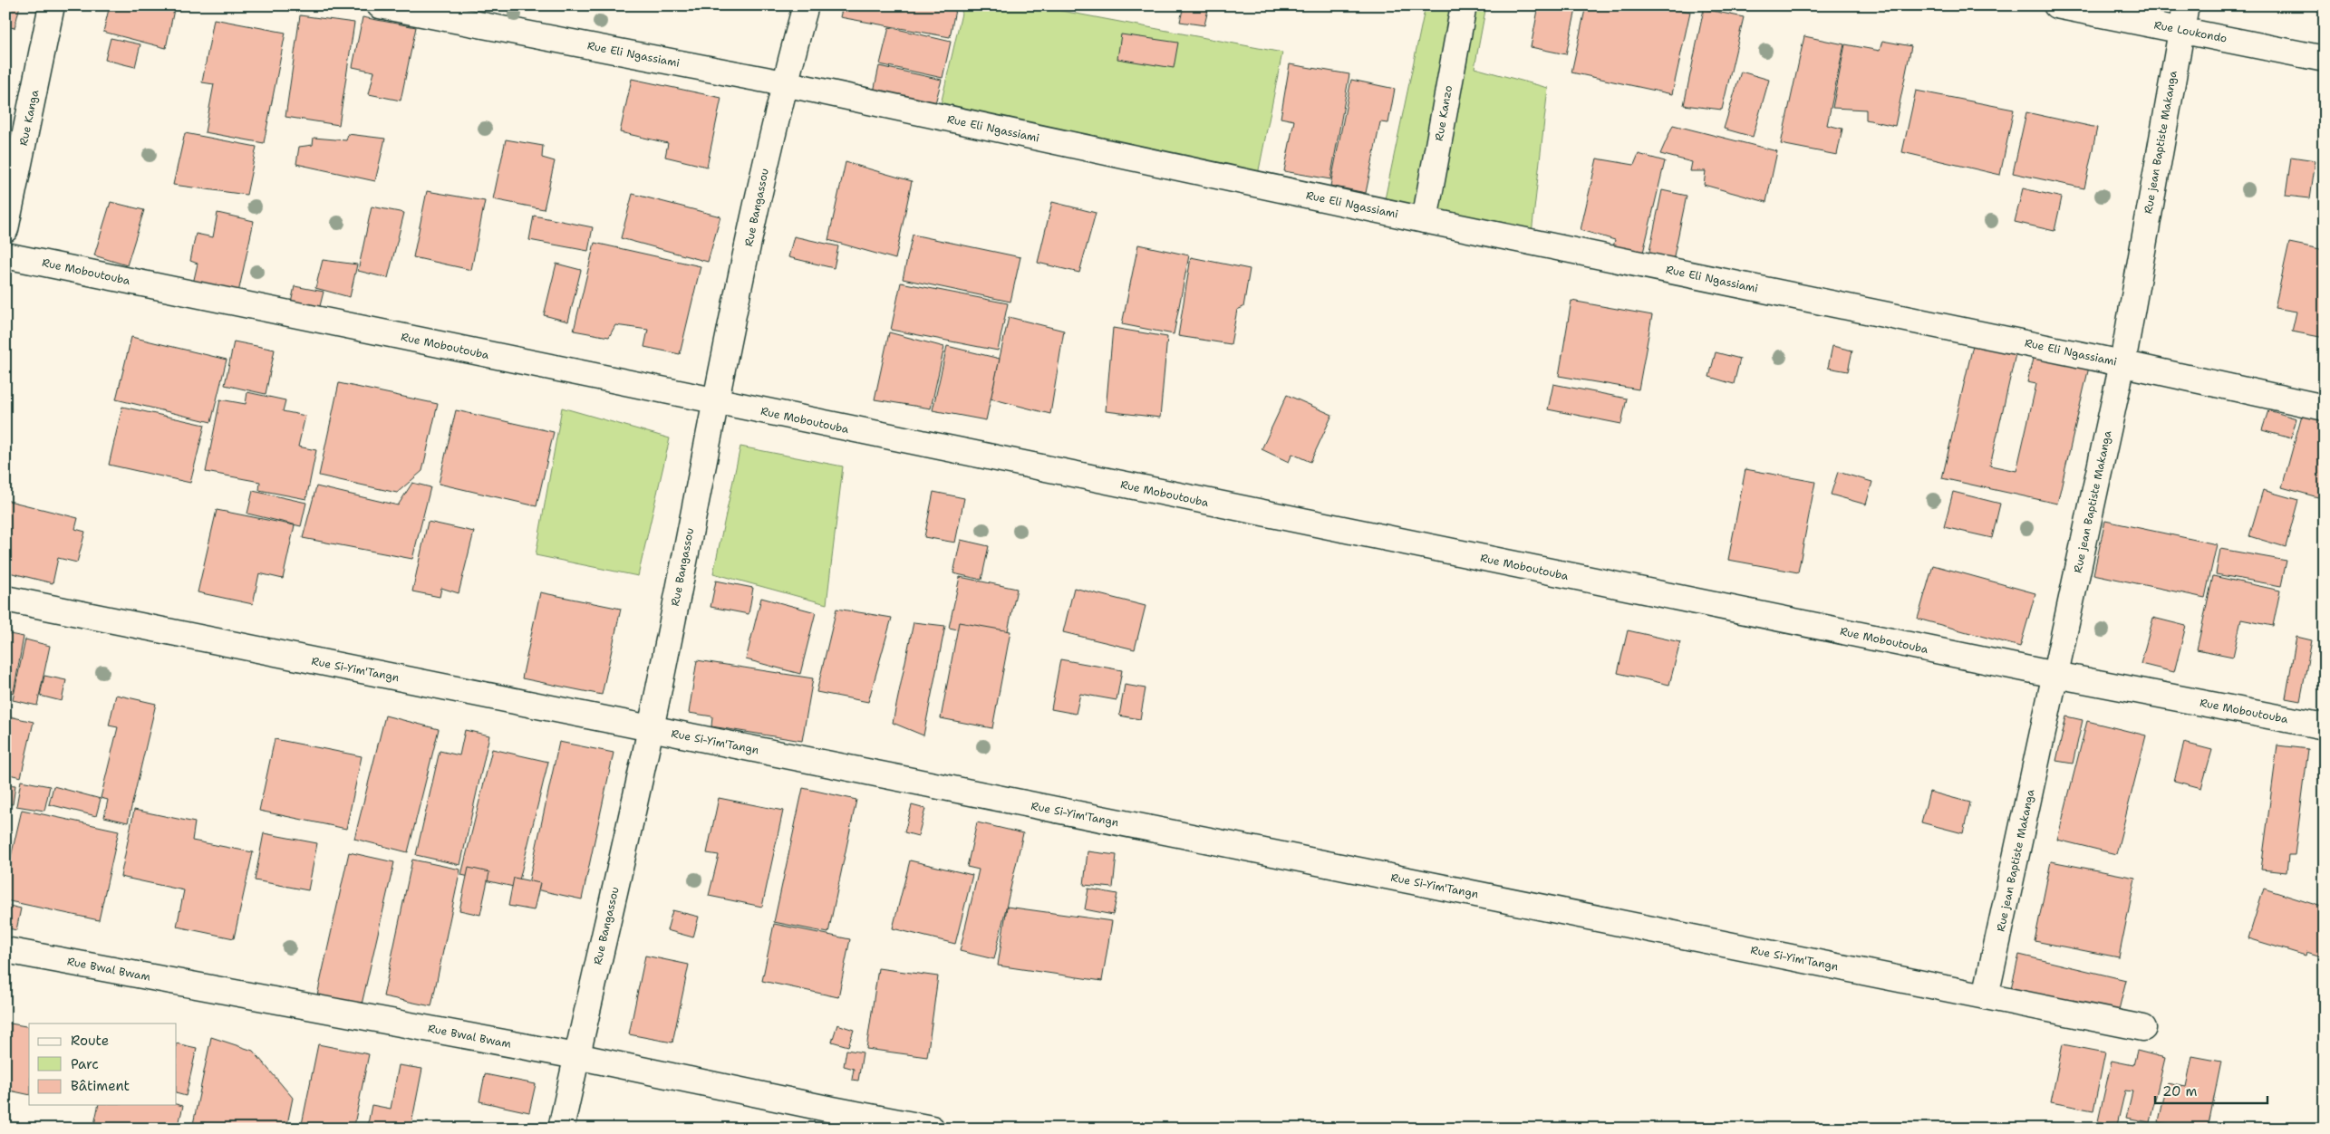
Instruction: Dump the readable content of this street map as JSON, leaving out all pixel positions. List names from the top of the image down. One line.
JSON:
{"streets":{"street":["Rue Loukondo","Rue Eli Ngassiami","Rue Kanzo","Rue Kanga","Rue jean Baptiste Makanga","Rue Bangassou","Rue Moboutouba","Rue Si-Yim'Tangn","Rue Bwal Bwam"]},"crossings":[["Rue Loukondo","Rue jean Baptiste Makanga"],["Rue Eli Ngassiami","Rue Kanzo"],["Rue Eli Ngassiami","Rue jean Baptiste Makanga"],["Rue Eli Ngassiami","Rue Bangassou"],["Rue jean Baptiste Makanga","Rue Moboutouba"],["Rue jean Baptiste Makanga","Rue Si-Yim'Tangn"],["Rue Bangassou","Rue Moboutouba"],["Rue Bangassou","Rue Si-Yim'Tangn"],["Rue Bangassou","Rue Bwal Bwam"]],"legend":["Route","Parc","Bâtiment"],"scale_bar":"20 m"}
